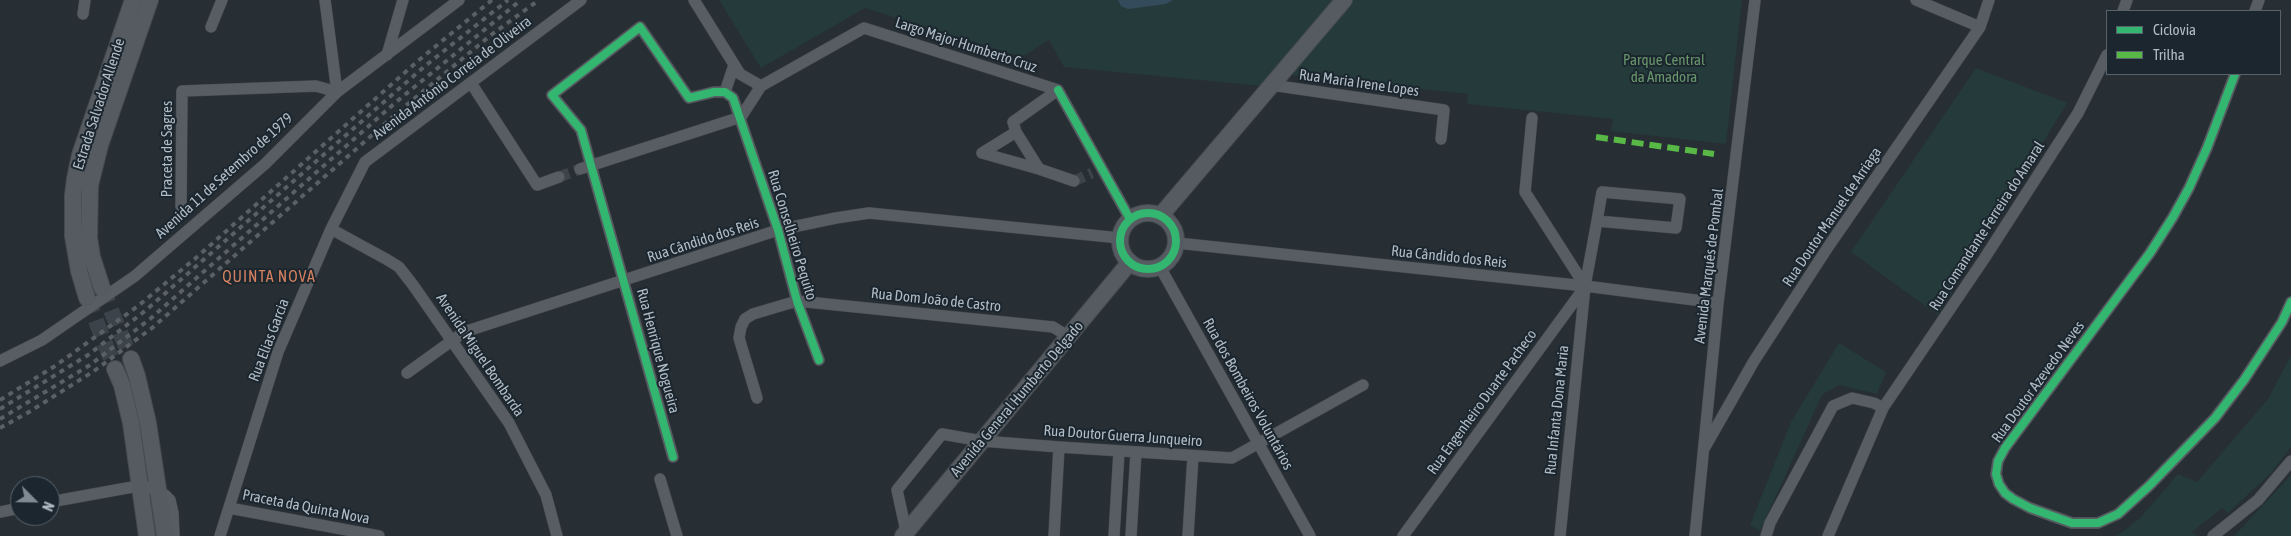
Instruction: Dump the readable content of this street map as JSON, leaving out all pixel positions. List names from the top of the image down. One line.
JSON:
{"streets":{"main road":["Estrada Salvador Allende","Avenida General Humberto Delgado"],"street":["Largo Major Humberto Cruz","Avenida António Correia de Oliveira","Rua Maria Irene Lopes","Praceta de Sagres","Avenida 11 de Setembro de 1979","Rua Doutor Manuel de Arriaga","Rua Comandante Ferreira do Amaral","Rua Conselheiro Pequito","Rua Cândido dos Reis","Avenida Marquês de Pombal","Rua Dom João de Castro","Rua Elias Garcia","Rua Henrique Nogueira","Avenida Miguel Bombarda","Rua Doutor Azevedo Neves","Rua dos Bombeiros Voluntários","Rua Engenheiro Duarte Pacheco","Rua Infanta Dona Maria","Rua Doutor Guerra Junqueiro","Praceta da Quinta Nova"]},"crossings":[["Avenida António Correia de Oliveira","Rua Elias Garcia"],["Praceta de Sagres","Avenida 11 de Setembro de 1979"],["Rua Doutor Manuel de Arriaga","Avenida Marquês de Pombal"],["Rua Conselheiro Pequito","Rua Cândido dos Reis"],["Rua Conselheiro Pequito","Rua Dom João de Castro"],["Rua Conselheiro Pequito","Rua Henrique Nogueira"],["Rua Cândido dos Reis","Avenida Marquês de Pombal"],["Rua Cândido dos Reis","Rua Henrique Nogueira"],["Rua Cândido dos Reis","Avenida Miguel Bombarda"],["Rua Cândido dos Reis","Rua dos Bombeiros Voluntários"],["Rua Cândido dos Reis","Avenida General Humberto Delgado"],["Rua Cândido dos Reis","Rua Engenheiro Duarte Pacheco"],["Rua Cândido dos Reis","Rua Infanta Dona Maria"],["Rua Dom João de Castro","Avenida General Humberto Delgado"],["Rua Elias Garcia","Avenida Miguel Bombarda"],["Rua Elias Garcia","Praceta da Quinta Nova"],["Rua dos Bombeiros Voluntários","Avenida General Humberto Delgado"],["Rua dos Bombeiros Voluntários","Rua Doutor Guerra Junqueiro"],["Avenida General Humberto Delgado","Rua Doutor Guerra Junqueiro"],["Rua Engenheiro Duarte Pacheco","Rua Infanta Dona Maria"]],"districts":["QUINTA NOVA"],"parks":["Parque Central da Amadora"],"legend":["Ciclovia","Trilha"],"north":"bottom right"}
